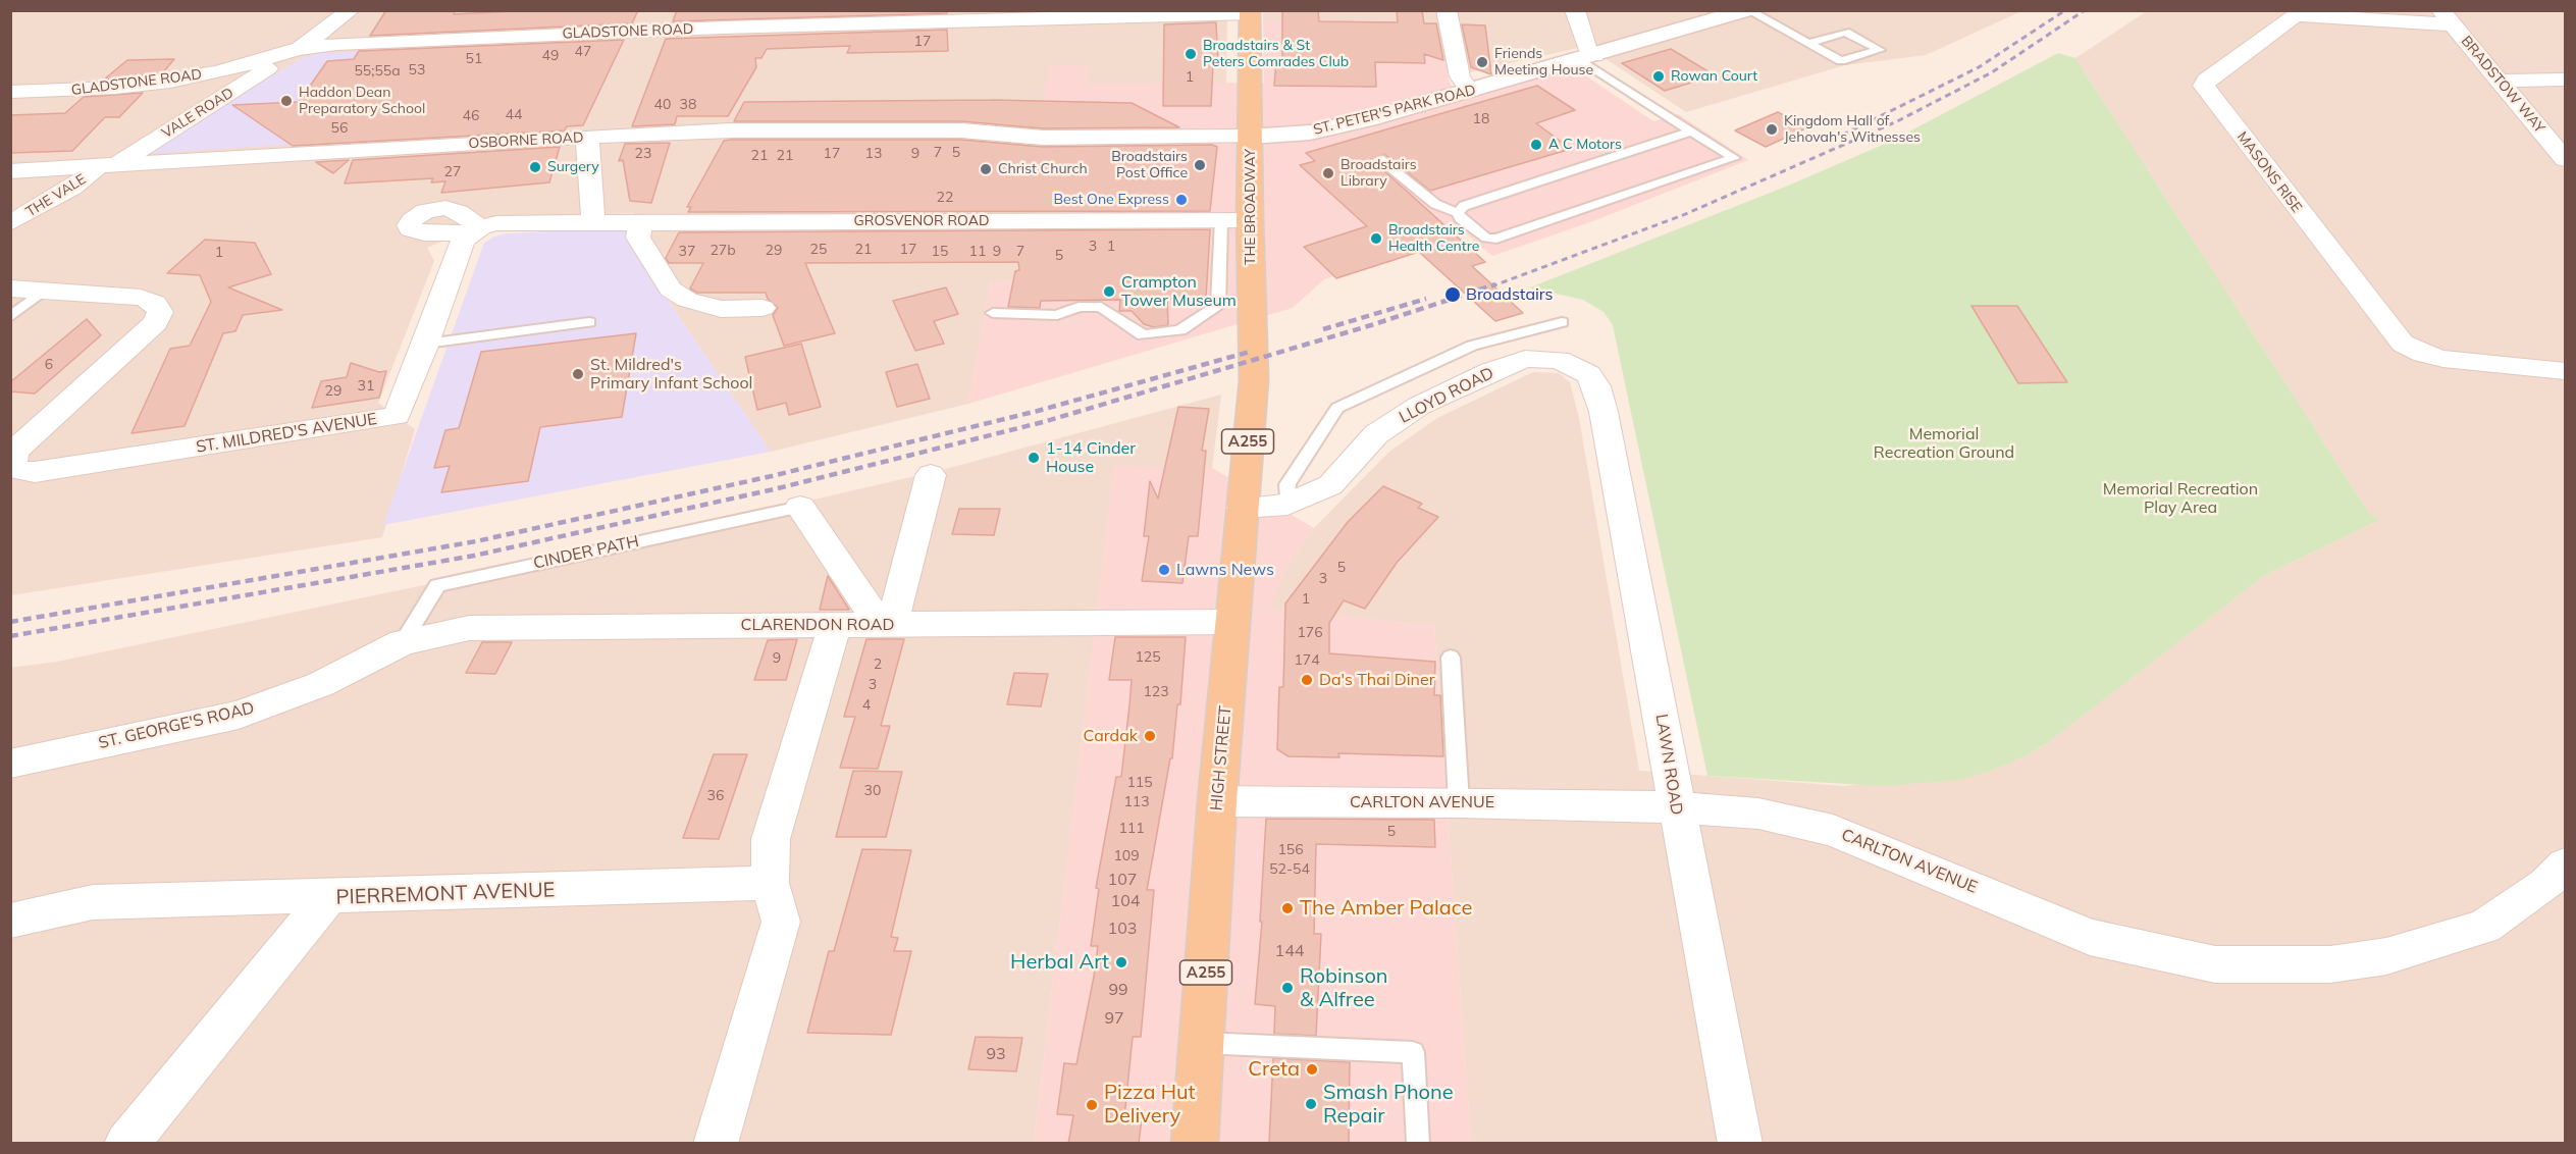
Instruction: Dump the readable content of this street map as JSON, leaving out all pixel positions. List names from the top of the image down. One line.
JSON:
{"streets":{"main road":["ST. PETER'S PARK ROAD","THE BROADWAY","A255","HIGH STREET"],"street":["GLADSTONE ROAD","BRADSTOW WAY","VALE ROAD","OSBORNE ROAD","MASONS RISE","THE VALE","GROSVENOR ROAD","LLOYD ROAD","ST. MILDRED'S AVENUE","CLARENDON ROAD","ST. GEORGE'S ROAD","LAWN ROAD","CARLTON AVENUE","PIERREMONT AVENUE"],"lane":["CINDER PATH"]},"crossings":[["GLADSTONE ROAD","VALE ROAD"],["GLADSTONE ROAD","A255"],["BRADSTOW WAY","MASONS RISE"],["ST. PETER'S PARK ROAD","THE BROADWAY"],["ST. PETER'S PARK ROAD","A255"],["VALE ROAD","OSBORNE ROAD"],["VALE ROAD","THE VALE"],["OSBORNE ROAD","THE VALE"],["OSBORNE ROAD","THE BROADWAY"],["THE BROADWAY","GROSVENOR ROAD"],["THE BROADWAY","A255"],["THE BROADWAY","HIGH STREET"],["GROSVENOR ROAD","ST. MILDRED'S AVENUE"],["LLOYD ROAD","HIGH STREET"],["LLOYD ROAD","LAWN ROAD"],["CINDER PATH","CLARENDON ROAD"],["CINDER PATH","ST. GEORGE'S ROAD"],["CLARENDON ROAD","ST. GEORGE'S ROAD"],["CLARENDON ROAD","HIGH STREET"],["HIGH STREET","CARLTON AVENUE"],["LAWN ROAD","CARLTON AVENUE"]],"parks":["Memorial Recreation Ground","Memorial Recreation Play Area"],"places":["Broadstairs & St Peters Comrades Club","Friends Meeting House","Rowan Court","Haddon Dean Preparatory School","Kingdom Hall of Jehovah's Witnesses","A C Motors","Broadstairs Post Office","Surgery","Christ Church","Broadstairs Library","Best One Express","Broadstairs Health Centre","Crampton Tower Museum","Broadstairs","St. Mildred's Primary Infant School","1-14 Cinder House","Lawns News","Da's Thai Diner","Cardak","The Amber Palace","Herbal Art","Robinson & Alfree","Creta","Smash Phone Repair","Pizza Hut Delivery"],"house_numbers":["17","47","49","51","53","55;55a","1","40","38","44","46","18","56","7","5","23","17","13","9","21","21","27","22","3","1","25","21","17","27b","29","37","15","11","9","7","1","5","6","31","29","5","3","1","176","125","9","174","2","3","123","4","115","30","36","113","111","5","156","109","52-54","107","104","103","144","99","97","93"]}
